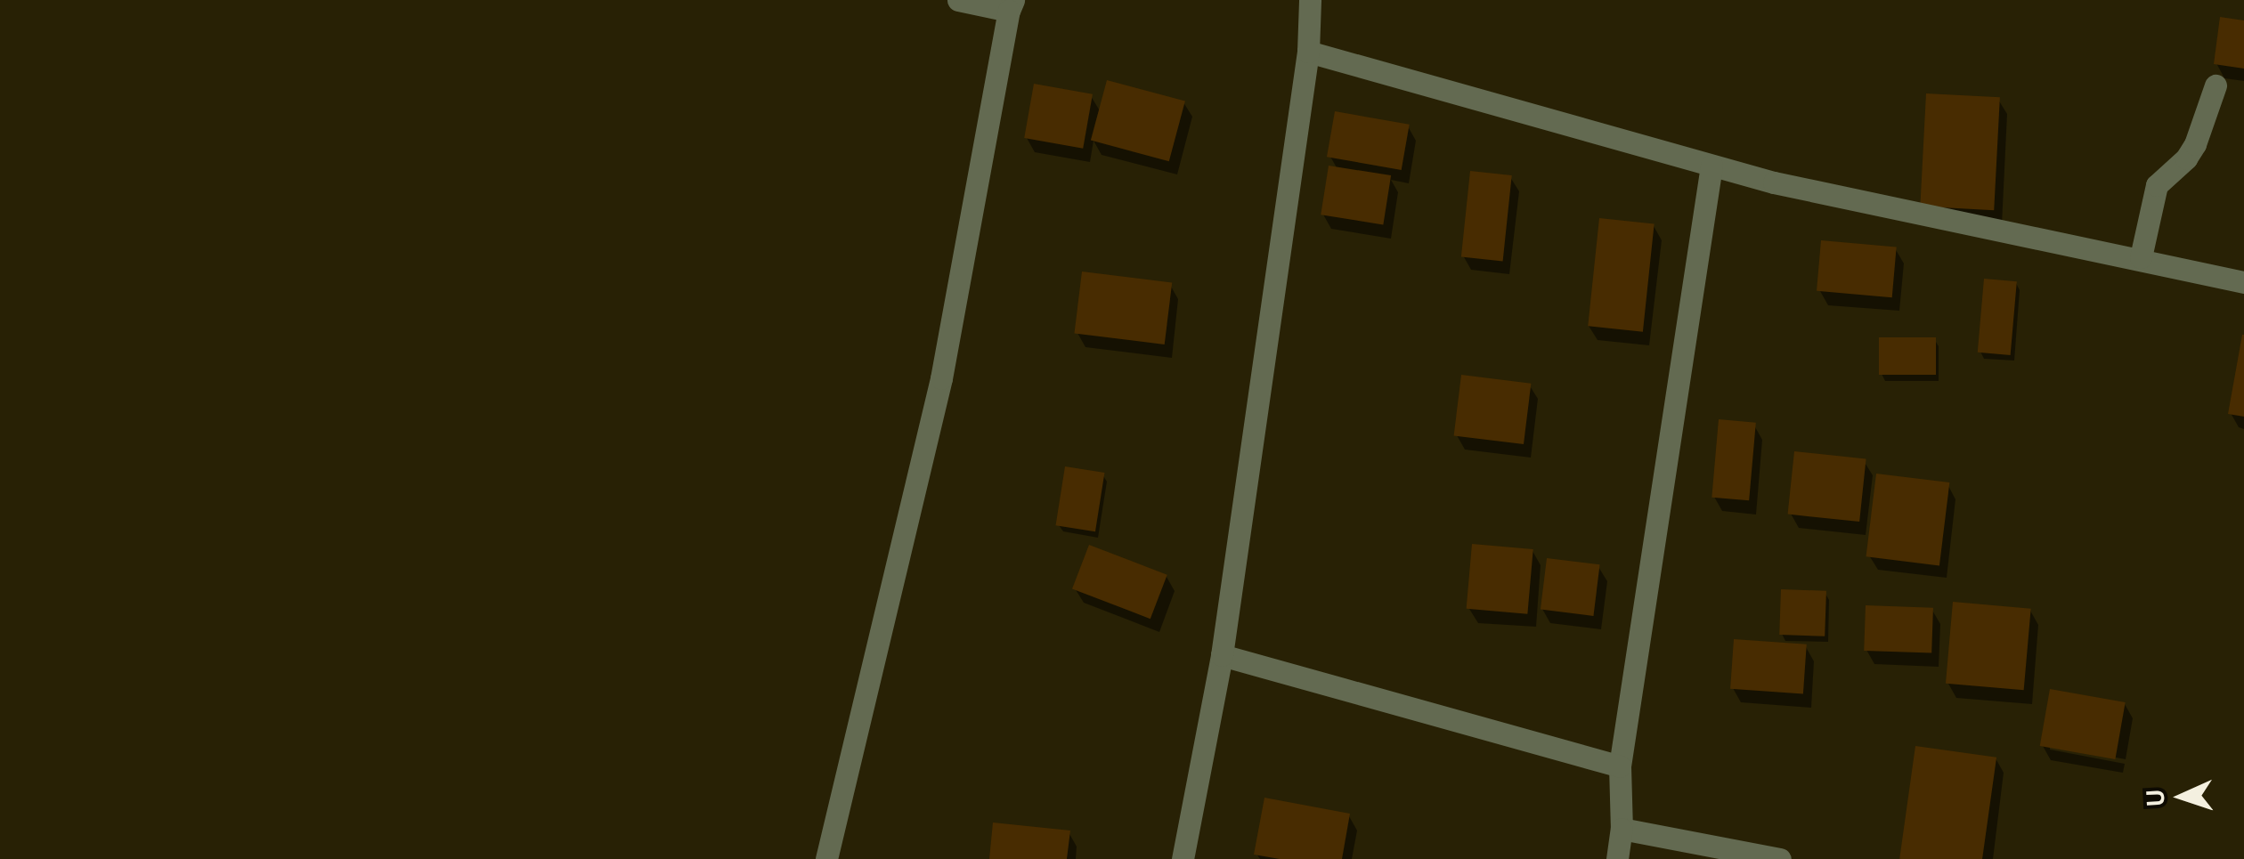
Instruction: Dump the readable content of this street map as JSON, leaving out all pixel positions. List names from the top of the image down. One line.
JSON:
{"north":"left"}
